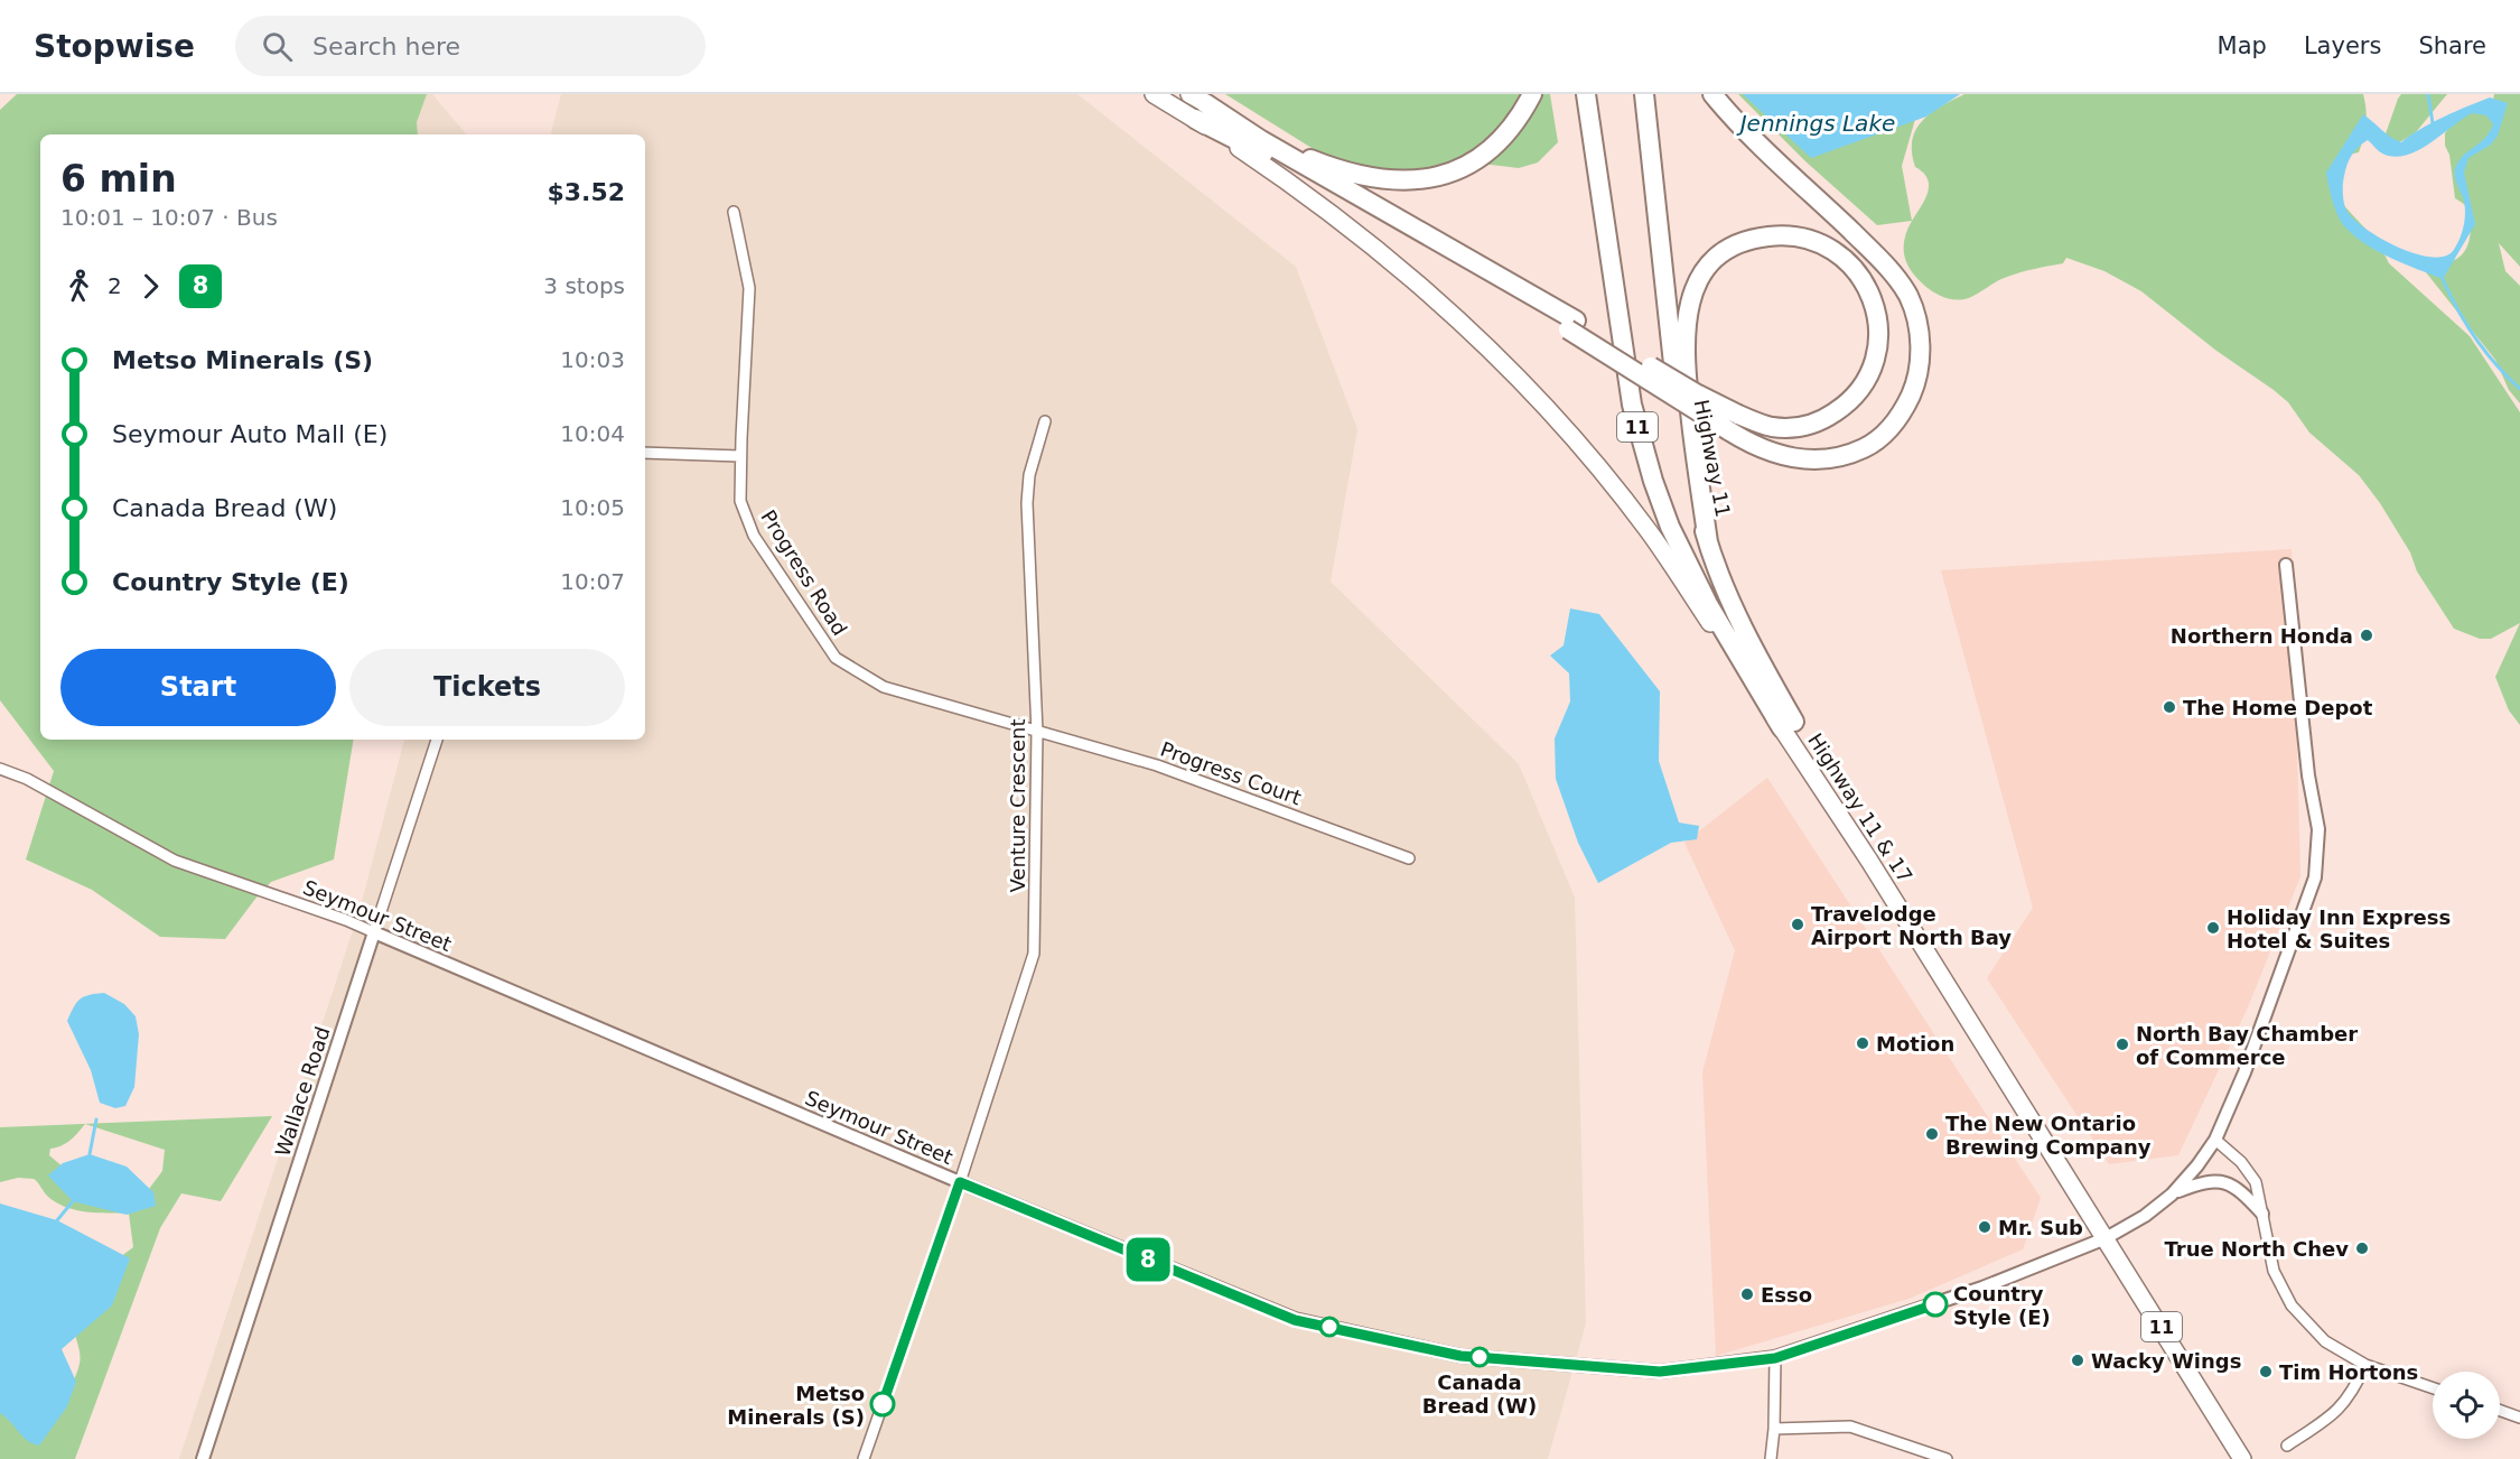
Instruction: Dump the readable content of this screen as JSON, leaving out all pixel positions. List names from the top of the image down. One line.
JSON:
{"streets":{"highway":["11","Highway 11","Highway 11 & 17"],"street":["Progress Road","Progress Court","Venture Crescent","Seymour Street","Wallace Road"]},"crossings":[["11","Highway 11"],["11","Highway 11 & 17"],["Highway 11","Highway 11 & 17"],["Progress Road","Progress Court"],["Progress Road","Venture Crescent"],["Progress Court","Venture Crescent"],["Venture Crescent","Seymour Street"],["Highway 11 & 17","Seymour Street"],["Seymour Street","Wallace Road"]],"water":["Jennings Lake"],"places":["Northern Honda","The Home Depot","Travelodge Airport North Bay","Holiday Inn Express Hotel & Suites","Motion","North Bay Chamber of Commerce","The New Ontario Brewing Company","Mr. Sub","True North Chev","Esso","Country Style (E)","Canada Bread (W)","Wacky Wings","Tim Hortons","Metso Minerals (S)"],"lines":["bus line 8"],"page":{"header":"Stopwise","search":"Search here","nav":["Map","Layers","Share"],"on_map":"8","heading":["6 min","10:01 – 10:07 · Bus","$3.52"],"legs":["2","8","3 stops"],"list":[{"name":"Metso Minerals (S)","value":"10:03"},{"name":"Seymour Auto Mall (E)","value":"10:04"},{"name":"Canada Bread (W)","value":"10:05"},{"name":"Country Style (E)","value":"10:07"}],"buttons":["Start","Tickets"]}}
